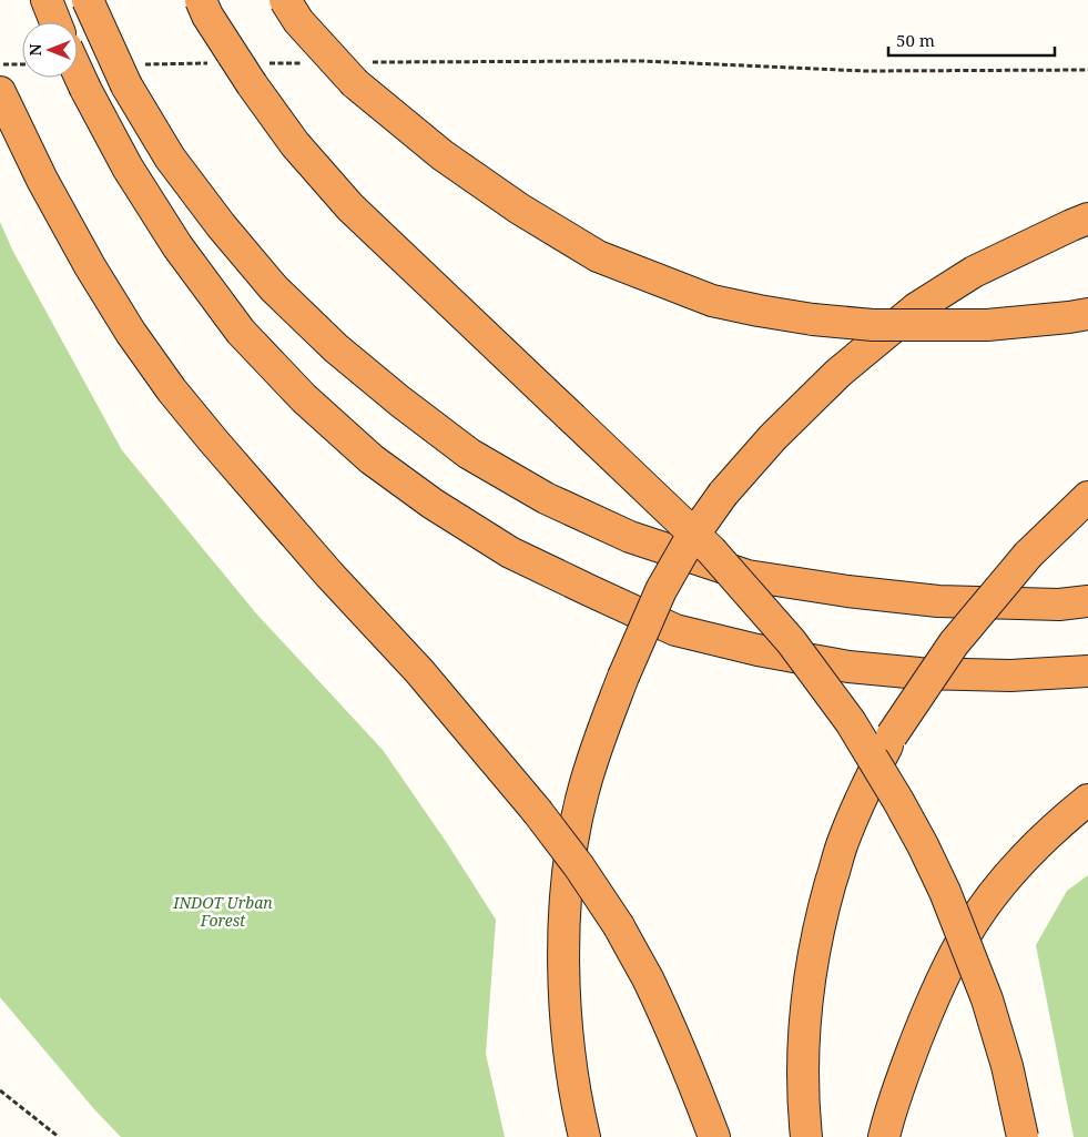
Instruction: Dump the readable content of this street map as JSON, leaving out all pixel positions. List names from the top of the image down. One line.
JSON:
{"parks":["INDOT Urban Forest"],"scale_bar":"50 m","north":"left"}
